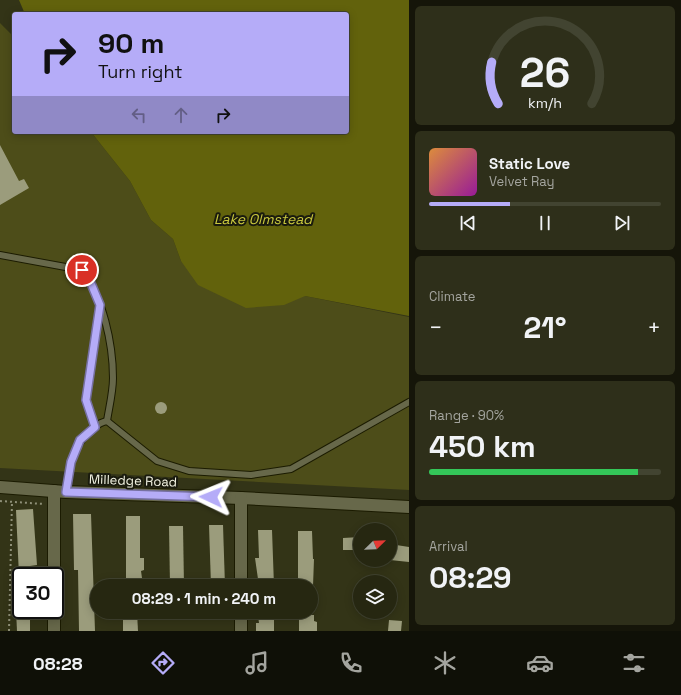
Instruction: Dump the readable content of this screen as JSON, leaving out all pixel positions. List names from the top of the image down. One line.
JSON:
{"streets":{"street":["Milledge Road"]},"water":["Lake Olmstead"],"north":"top right","page":{"turn":["90 m","Turn right"],"song":["Static Love","Velvet Ray"],"tile":["Climate",["Range · 90%","450 km"],["Arrival","08:29"]],"heat":["−","21°","+"],"limit":"30","trip":"08:29 · 1 min · 240 m","tabs":"08:28","gauge":["26","km/h"]}}
